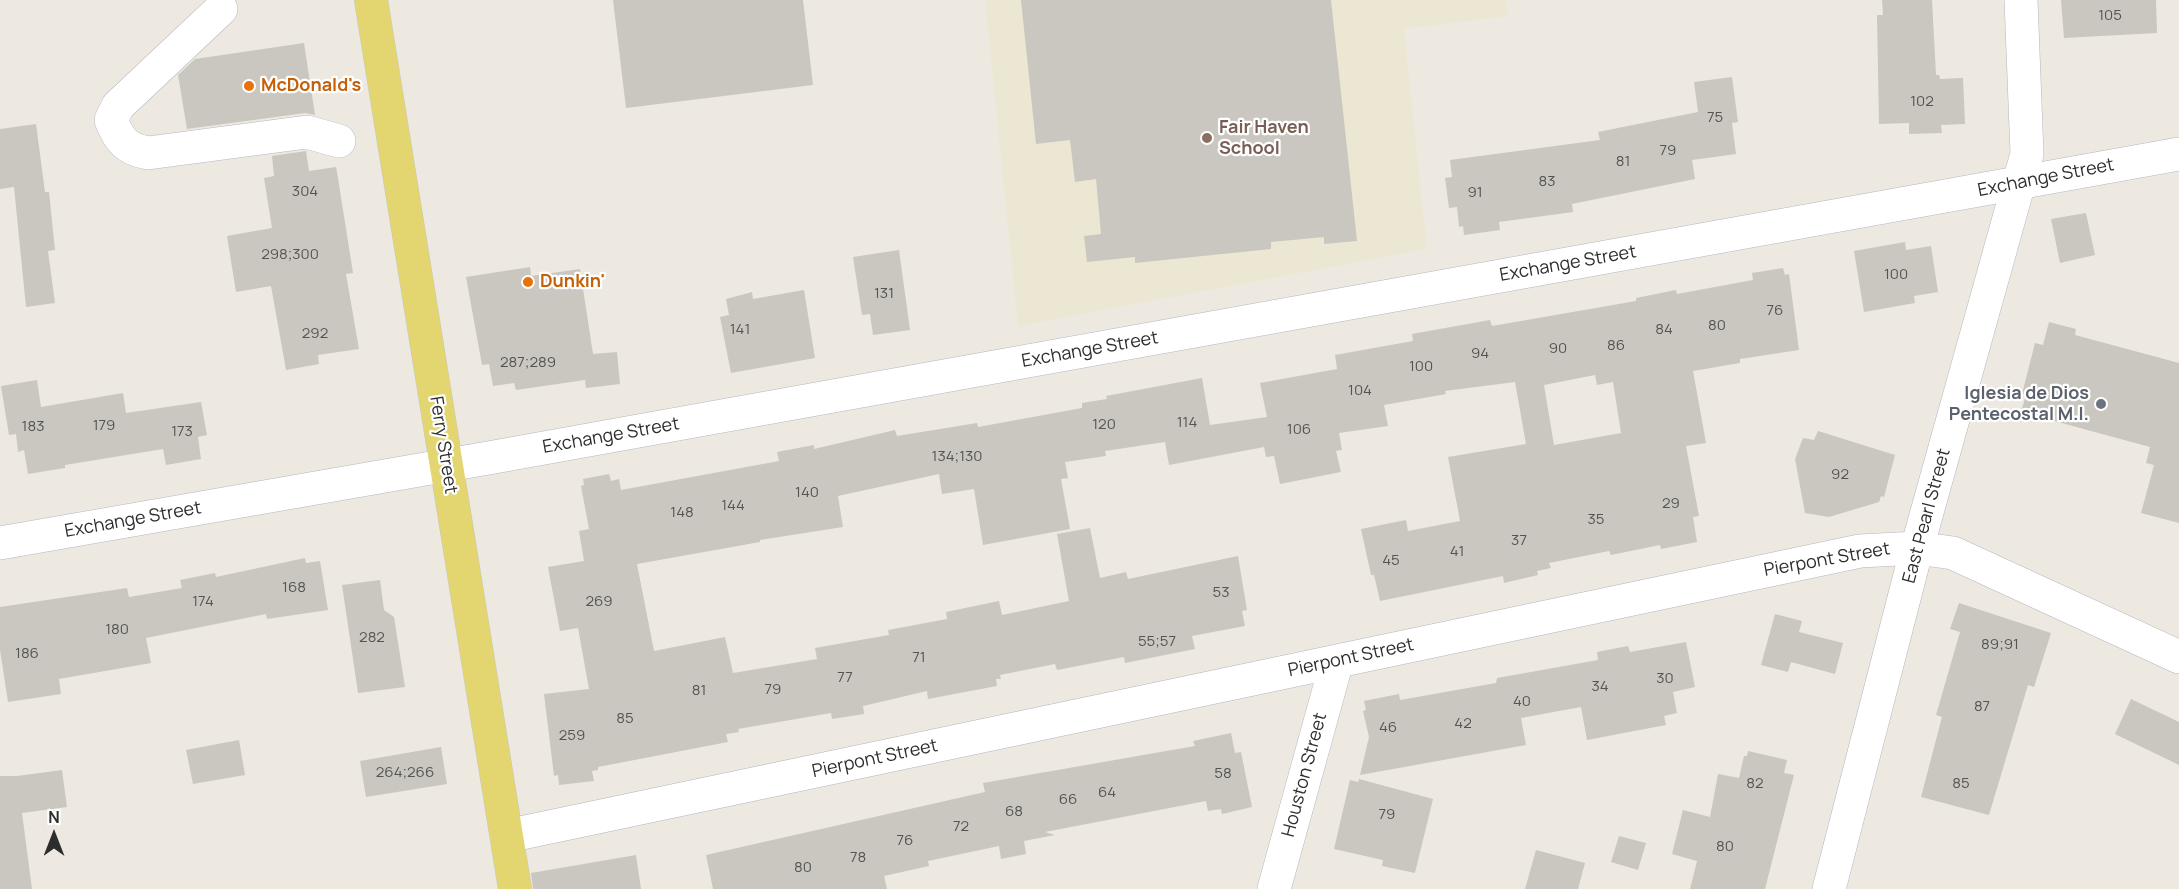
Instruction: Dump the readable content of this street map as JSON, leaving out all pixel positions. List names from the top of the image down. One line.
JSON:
{"streets":{"main road":["Ferry Street"],"street":["Exchange Street","East Pearl Street","Pierpont Street","Houston Street"]},"crossings":[["Exchange Street","Ferry Street"],["Exchange Street","East Pearl Street"],["Ferry Street","Pierpont Street"],["East Pearl Street","Pierpont Street"],["Pierpont Street","Houston Street"]],"places":["McDonald's","Fair Haven School","Dunkin'","Iglesia de Dios Pentecostal M.I."],"house_numbers":["105","102","75","79","81","83","304","91","298;300","100","131","76","80","141","84","292","86","90","94","287;289","100","104","114","120","179","183","106","173","134;130","92","140","29","144","148","35","37","41","45","168","53","174","269","180","282","55;57","89;91","186","71","77","30","34","79","81","40","87","85","42","46","259","264;266","58","82","85","64","66","68","79","72","76","80","78","80"],"north":"top"}
